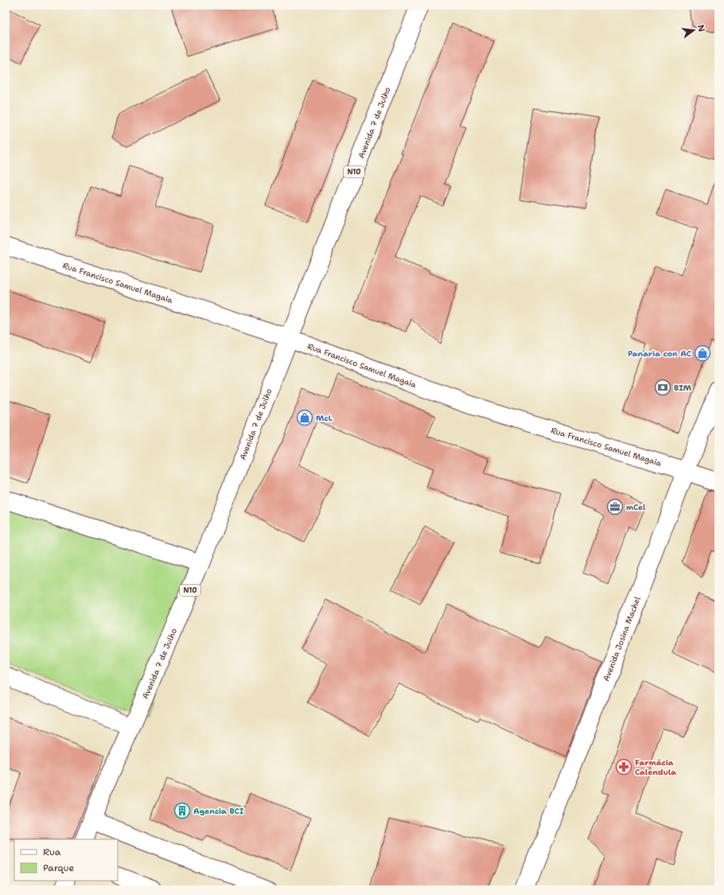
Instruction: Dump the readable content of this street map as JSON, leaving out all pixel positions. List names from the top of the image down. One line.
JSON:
{"streets":{"street":["Avenida 7 de Julho","N10","Rua Francisco Samuel Magaia","Avenida Josina Machel"]},"crossings":[["Avenida 7 de Julho","Rua Francisco Samuel Magaia"],["Rua Francisco Samuel Magaia","Avenida Josina Machel"]],"places":{"shop":["Panaria con AC","McL"],"bank":["BIM"],"office":["mCel"],"pharmacy":["Farmácia Calendula"],"building":["Agencia BCI"]},"legend":["Rua","Parque"],"north":"right"}
